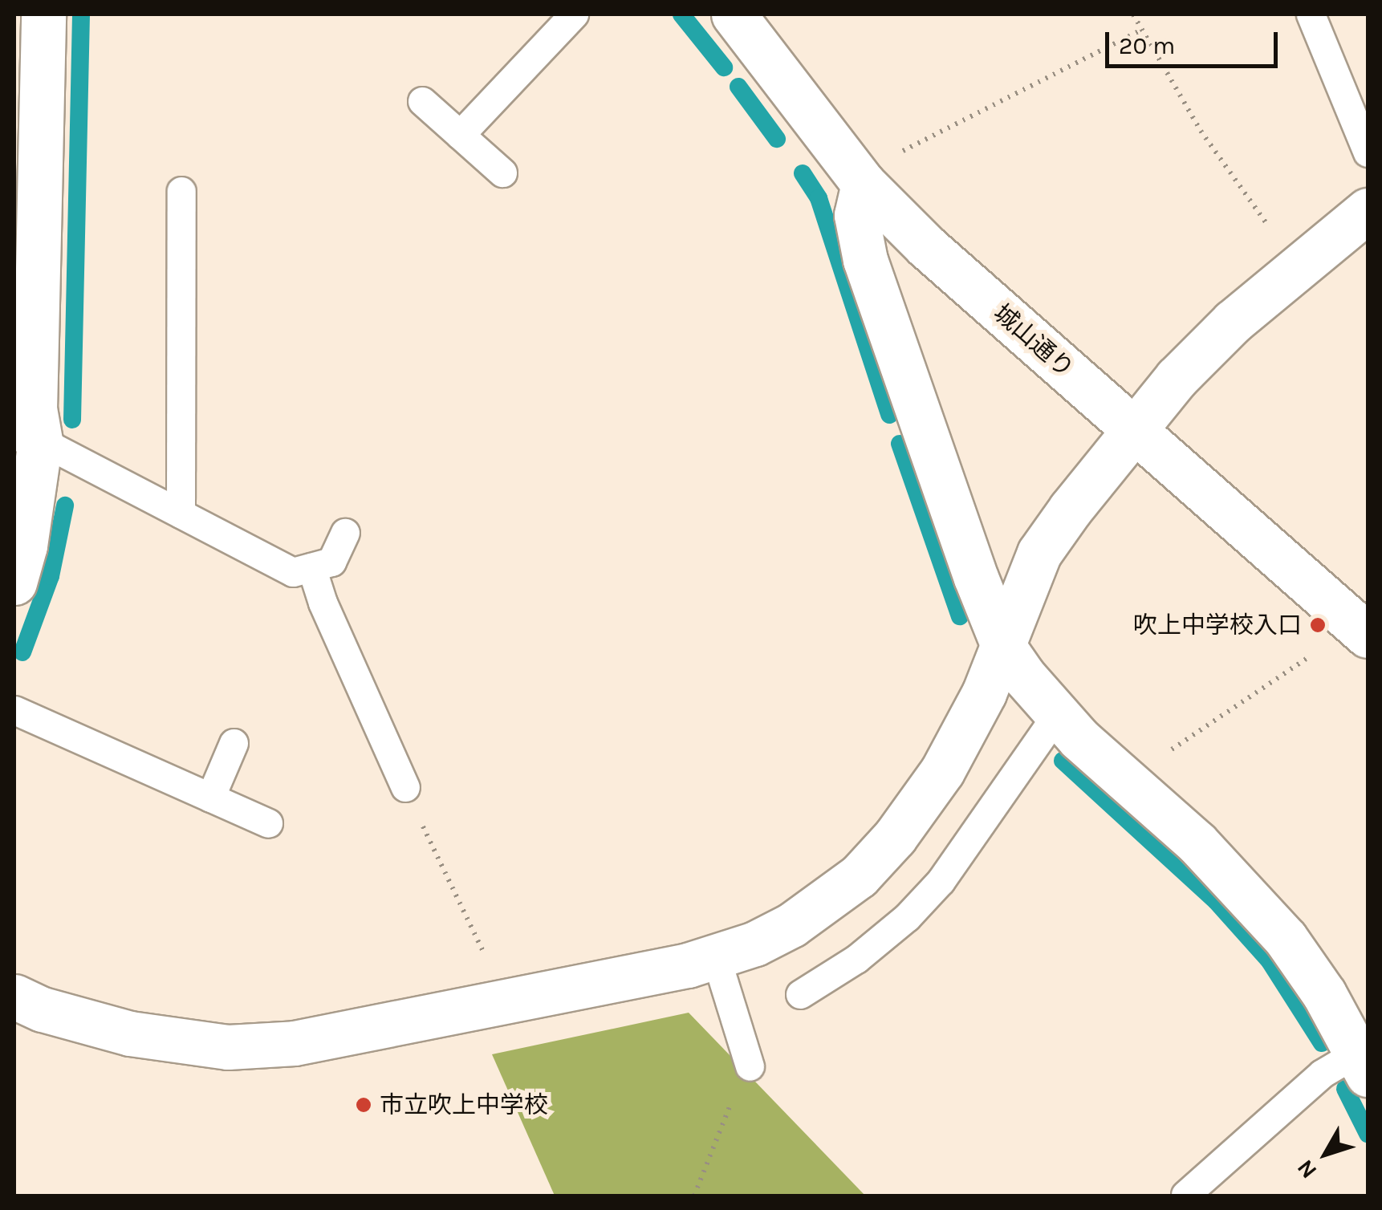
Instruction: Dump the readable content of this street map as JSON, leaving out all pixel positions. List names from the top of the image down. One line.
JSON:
{"streets":{"street":["城山通り"]},"places":["吹上中学校入口","市立吹上中学校"],"scale_bar":"20 m","north":"bottom left"}
